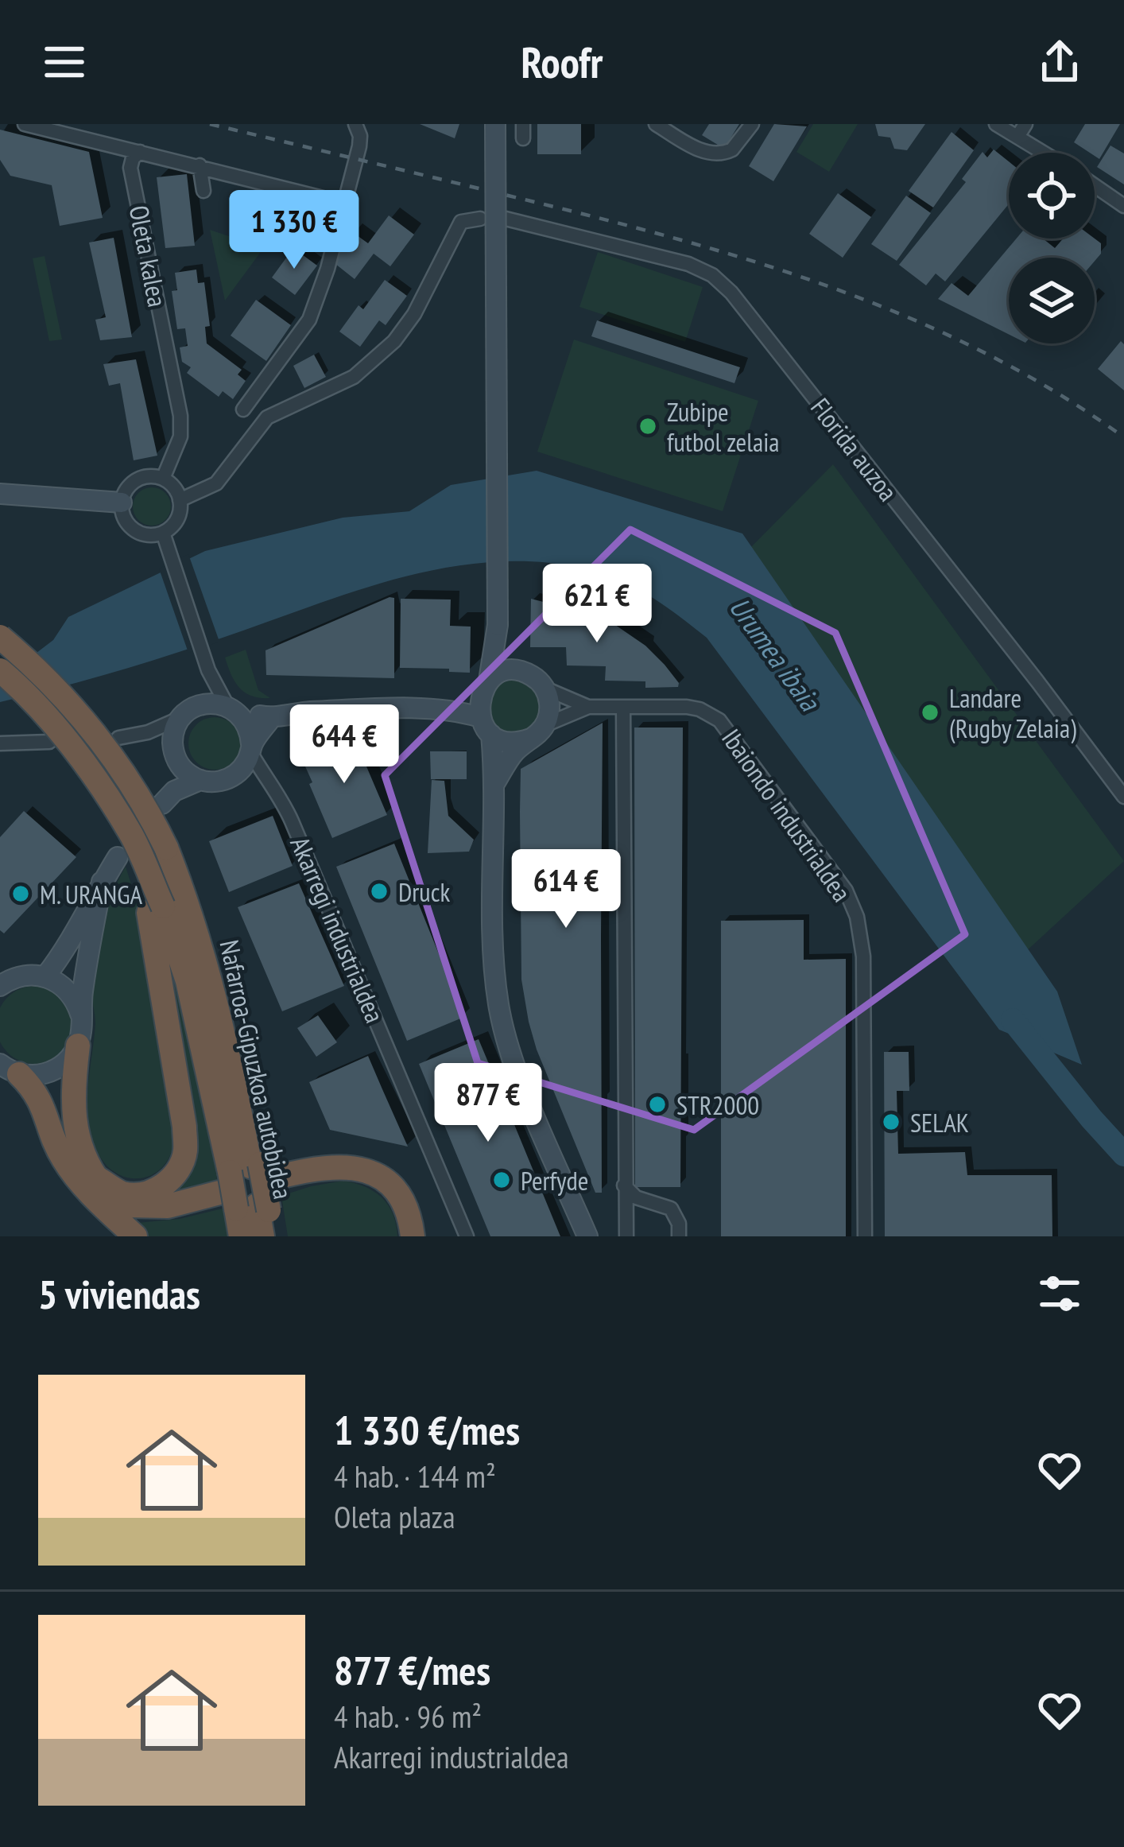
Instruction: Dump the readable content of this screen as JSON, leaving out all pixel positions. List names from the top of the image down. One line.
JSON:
{"streets":{"highway":["Nafarroa-Gipuzkoa autobidea"],"street":["Oleta kalea","Florida auzoa","Ibaiondo industrialdea","Akarregi industrialdea"]},"water":["Urumea ibaia"],"places":["Zubipe futbol zelaia","Landare (Rugby Zelaia)","Druck","M. URANGA","STR2000","SELAK","Perfyde"],"page":{"header":"Roofr","price":["1 330 €","621 €","644 €","614 €","877 €"],"heading":"5 viviendas","list":[{"name":"1 330 €/mes","note":"4 hab. · 144 m² · Oleta plaza"},{"name":"877 €/mes","note":"4 hab. · 96 m² · Akarregi industrialdea"}]}}
